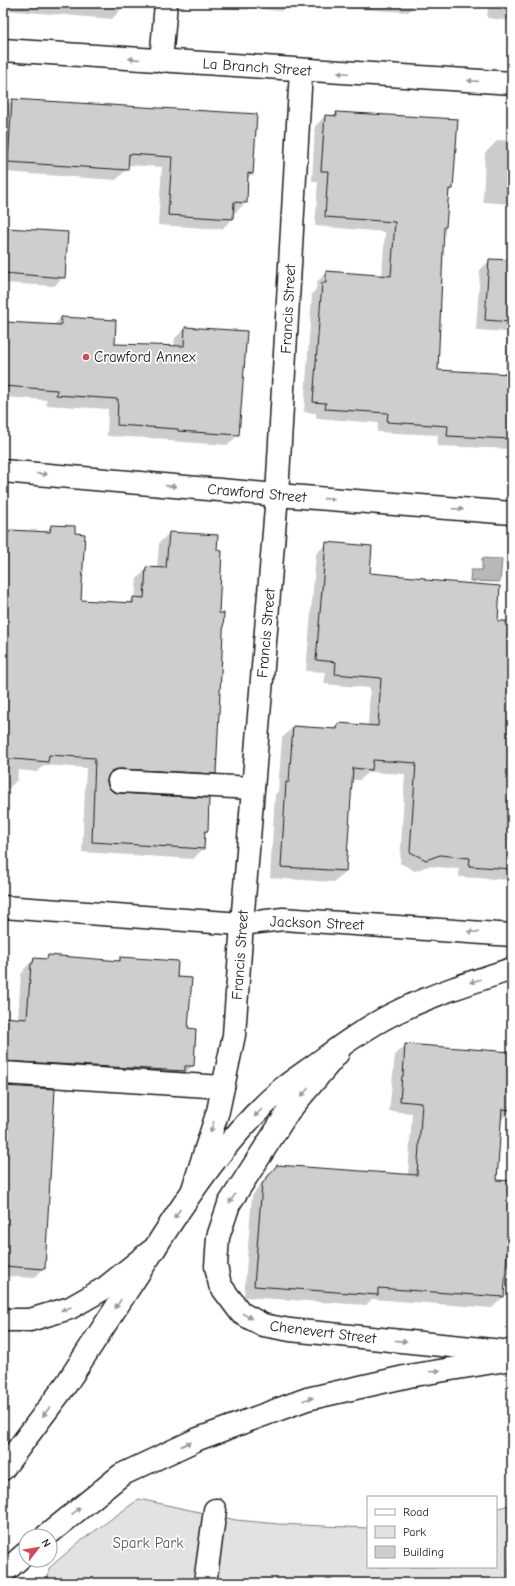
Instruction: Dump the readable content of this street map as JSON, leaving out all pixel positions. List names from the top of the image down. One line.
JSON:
{"streets":{"main road":["La Branch Street","Francis Street","Crawford Street","Jackson Street","Chenevert Street"]},"crossings":[["La Branch Street","Francis Street"],["Francis Street","Crawford Street"],["Francis Street","Jackson Street"]],"one_way":["La Branch Street","Crawford Street","Jackson Street"],"parks":["Spark Park"],"places":["Crawford Annex"],"legend":["Road","Park","Building"],"north":"top right"}
